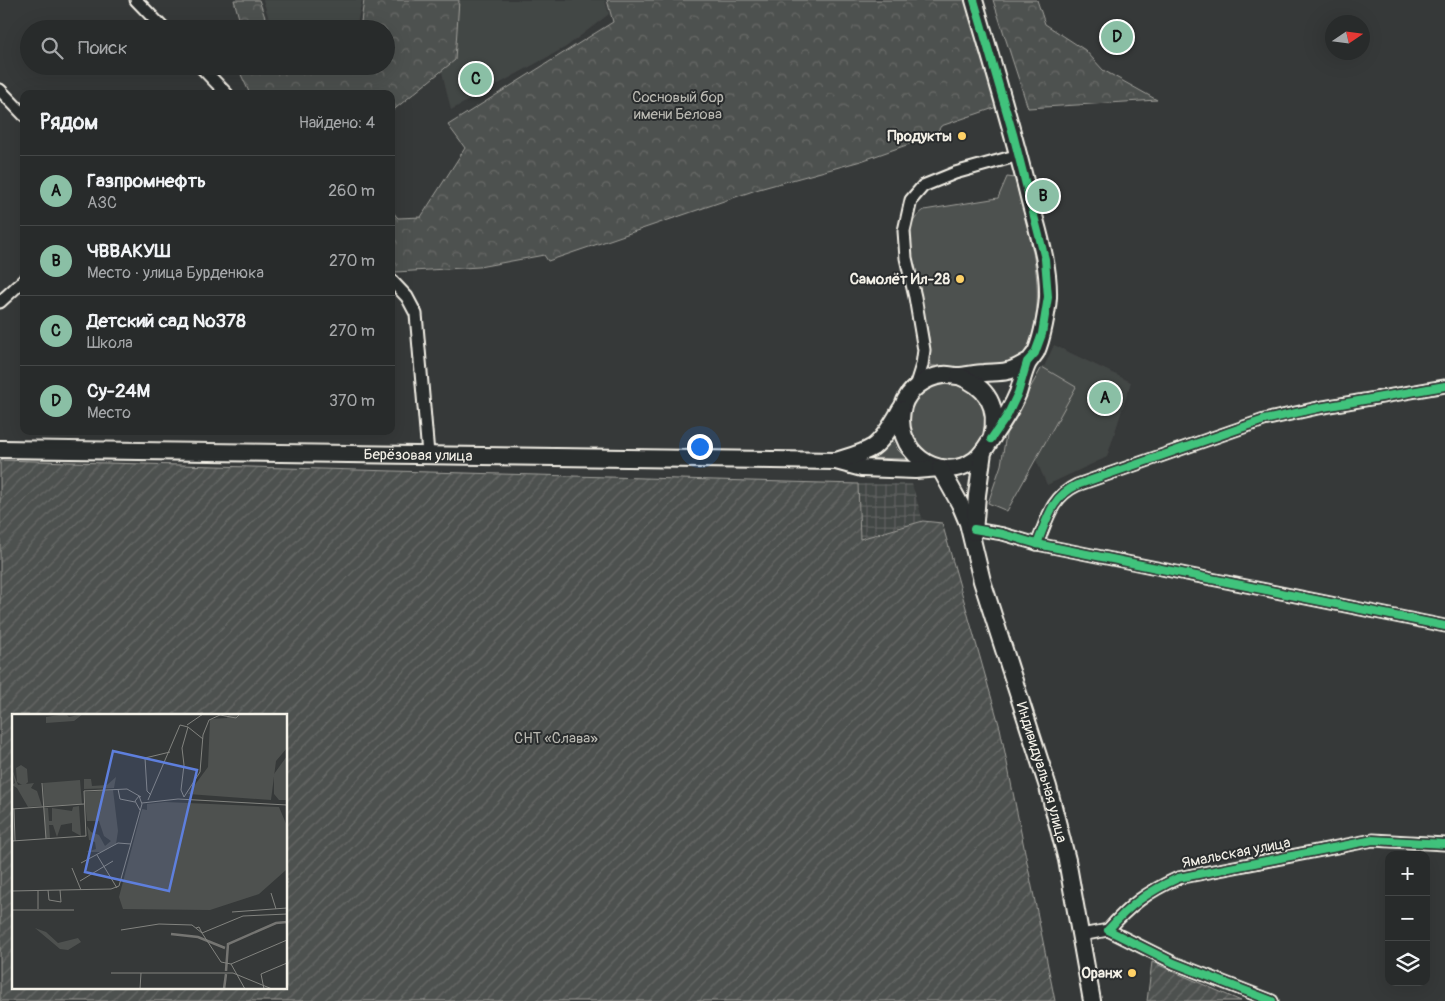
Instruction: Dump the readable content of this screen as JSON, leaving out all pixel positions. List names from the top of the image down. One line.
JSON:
{"streets":{"main road":["Берёзовая улица","Индивидуальная улица"],"street":["Ямальская улица"]},"crossings":[["Берёзовая улица","Индивидуальная улица"]],"parks":["Сосновый бор имени Белова","СНТ «Слава»"],"places":["Продукты","Самолёт Ил-28","Оранж"],"north":"right","page":{"pins":["D","C","B","A"],"search":"Поиск","heading":["Рядом","Найдено: 4"],"list":[{"mark":"A","name":"Газпромнефть","note":"АЗС","value":"260 m"},{"mark":"B","name":"ЧВВАКУШ","note":"Место · улица Бурденюка","value":"270 m"},{"mark":"C","name":"Детский сад №378","note":"Школа","value":"270 m"},{"mark":"D","name":"Су-24М","note":"Место","value":"370 m"}],"map_buttons":["+","−"]}}
